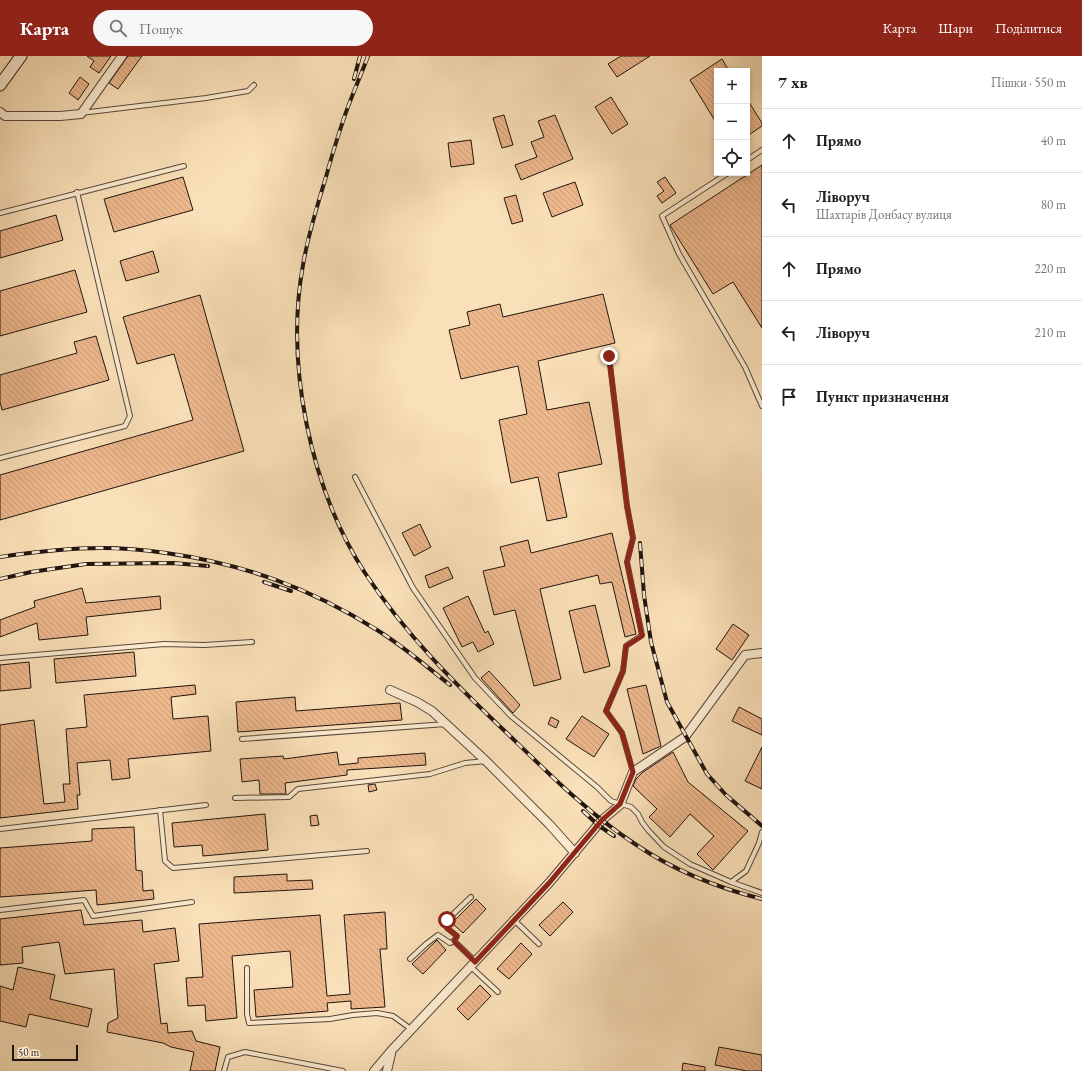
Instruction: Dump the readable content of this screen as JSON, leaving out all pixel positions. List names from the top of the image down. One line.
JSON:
{"scale_bar":"50 m","page":{"header":"Карта","search":"Пошук","nav":["Карта","Шари","Поділитися"],"heading":["7 хв","Пішки · 550 m"],"map_buttons":["+","−"],"list":[["Прямо","40 m"],["Ліворуч","Шахтарів Донбасу вулиця","80 m"],["Прямо","220 m"],["Ліворуч","210 m"],"Пункт призначення"],"scale":"50 m"}}
